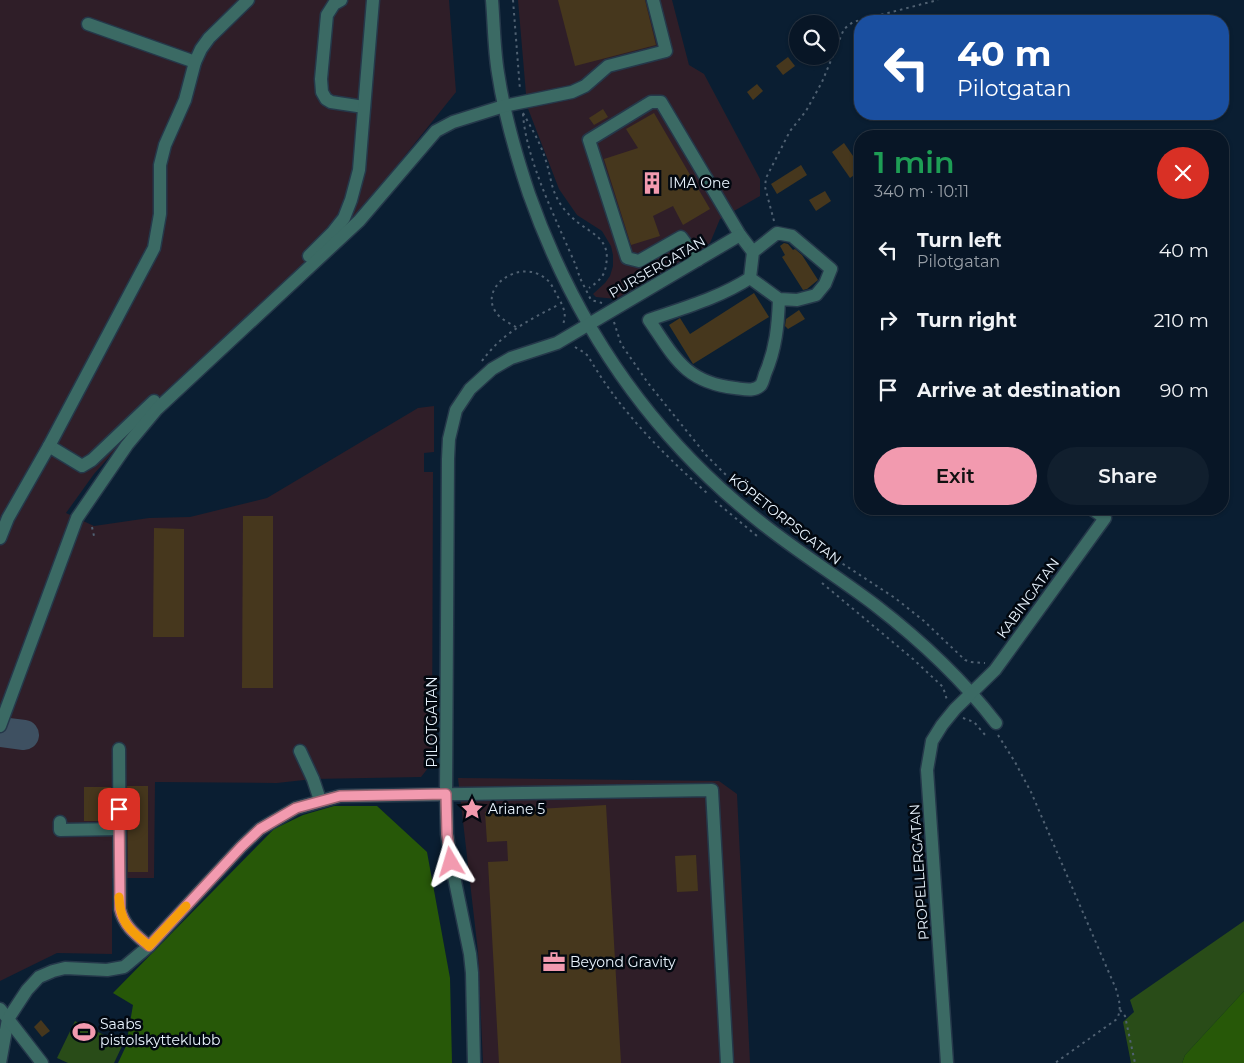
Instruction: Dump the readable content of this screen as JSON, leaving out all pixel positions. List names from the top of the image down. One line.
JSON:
{"streets":{"street":["PURSERGATAN","KÖPETORPSGATAN","KABINGATAN","PILOTGATAN","PROPELLERGATAN"]},"crossings":[["PURSERGATAN","KÖPETORPSGATAN"],["PURSERGATAN","PILOTGATAN"],["KÖPETORPSGATAN","KABINGATAN"],["KÖPETORPSGATAN","PILOTGATAN"],["KÖPETORPSGATAN","PROPELLERGATAN"],["KABINGATAN","PROPELLERGATAN"]],"places":{"building":["IMA One"],"place":["Ariane 5"],"office":["Beyond Gravity"],"sports":["Saabs pistolskytteklubb"]},"page":{"turn":["40 m","Pilotgatan"],"heading":["1 min","340 m · 10:11"],"list":[{"name":"Turn left","note":"Pilotgatan","value":"40 m"},{"name":"Turn right","value":"210 m"},{"name":"Arrive at destination","value":"90 m"}],"buttons":["Exit","Share"]}}
